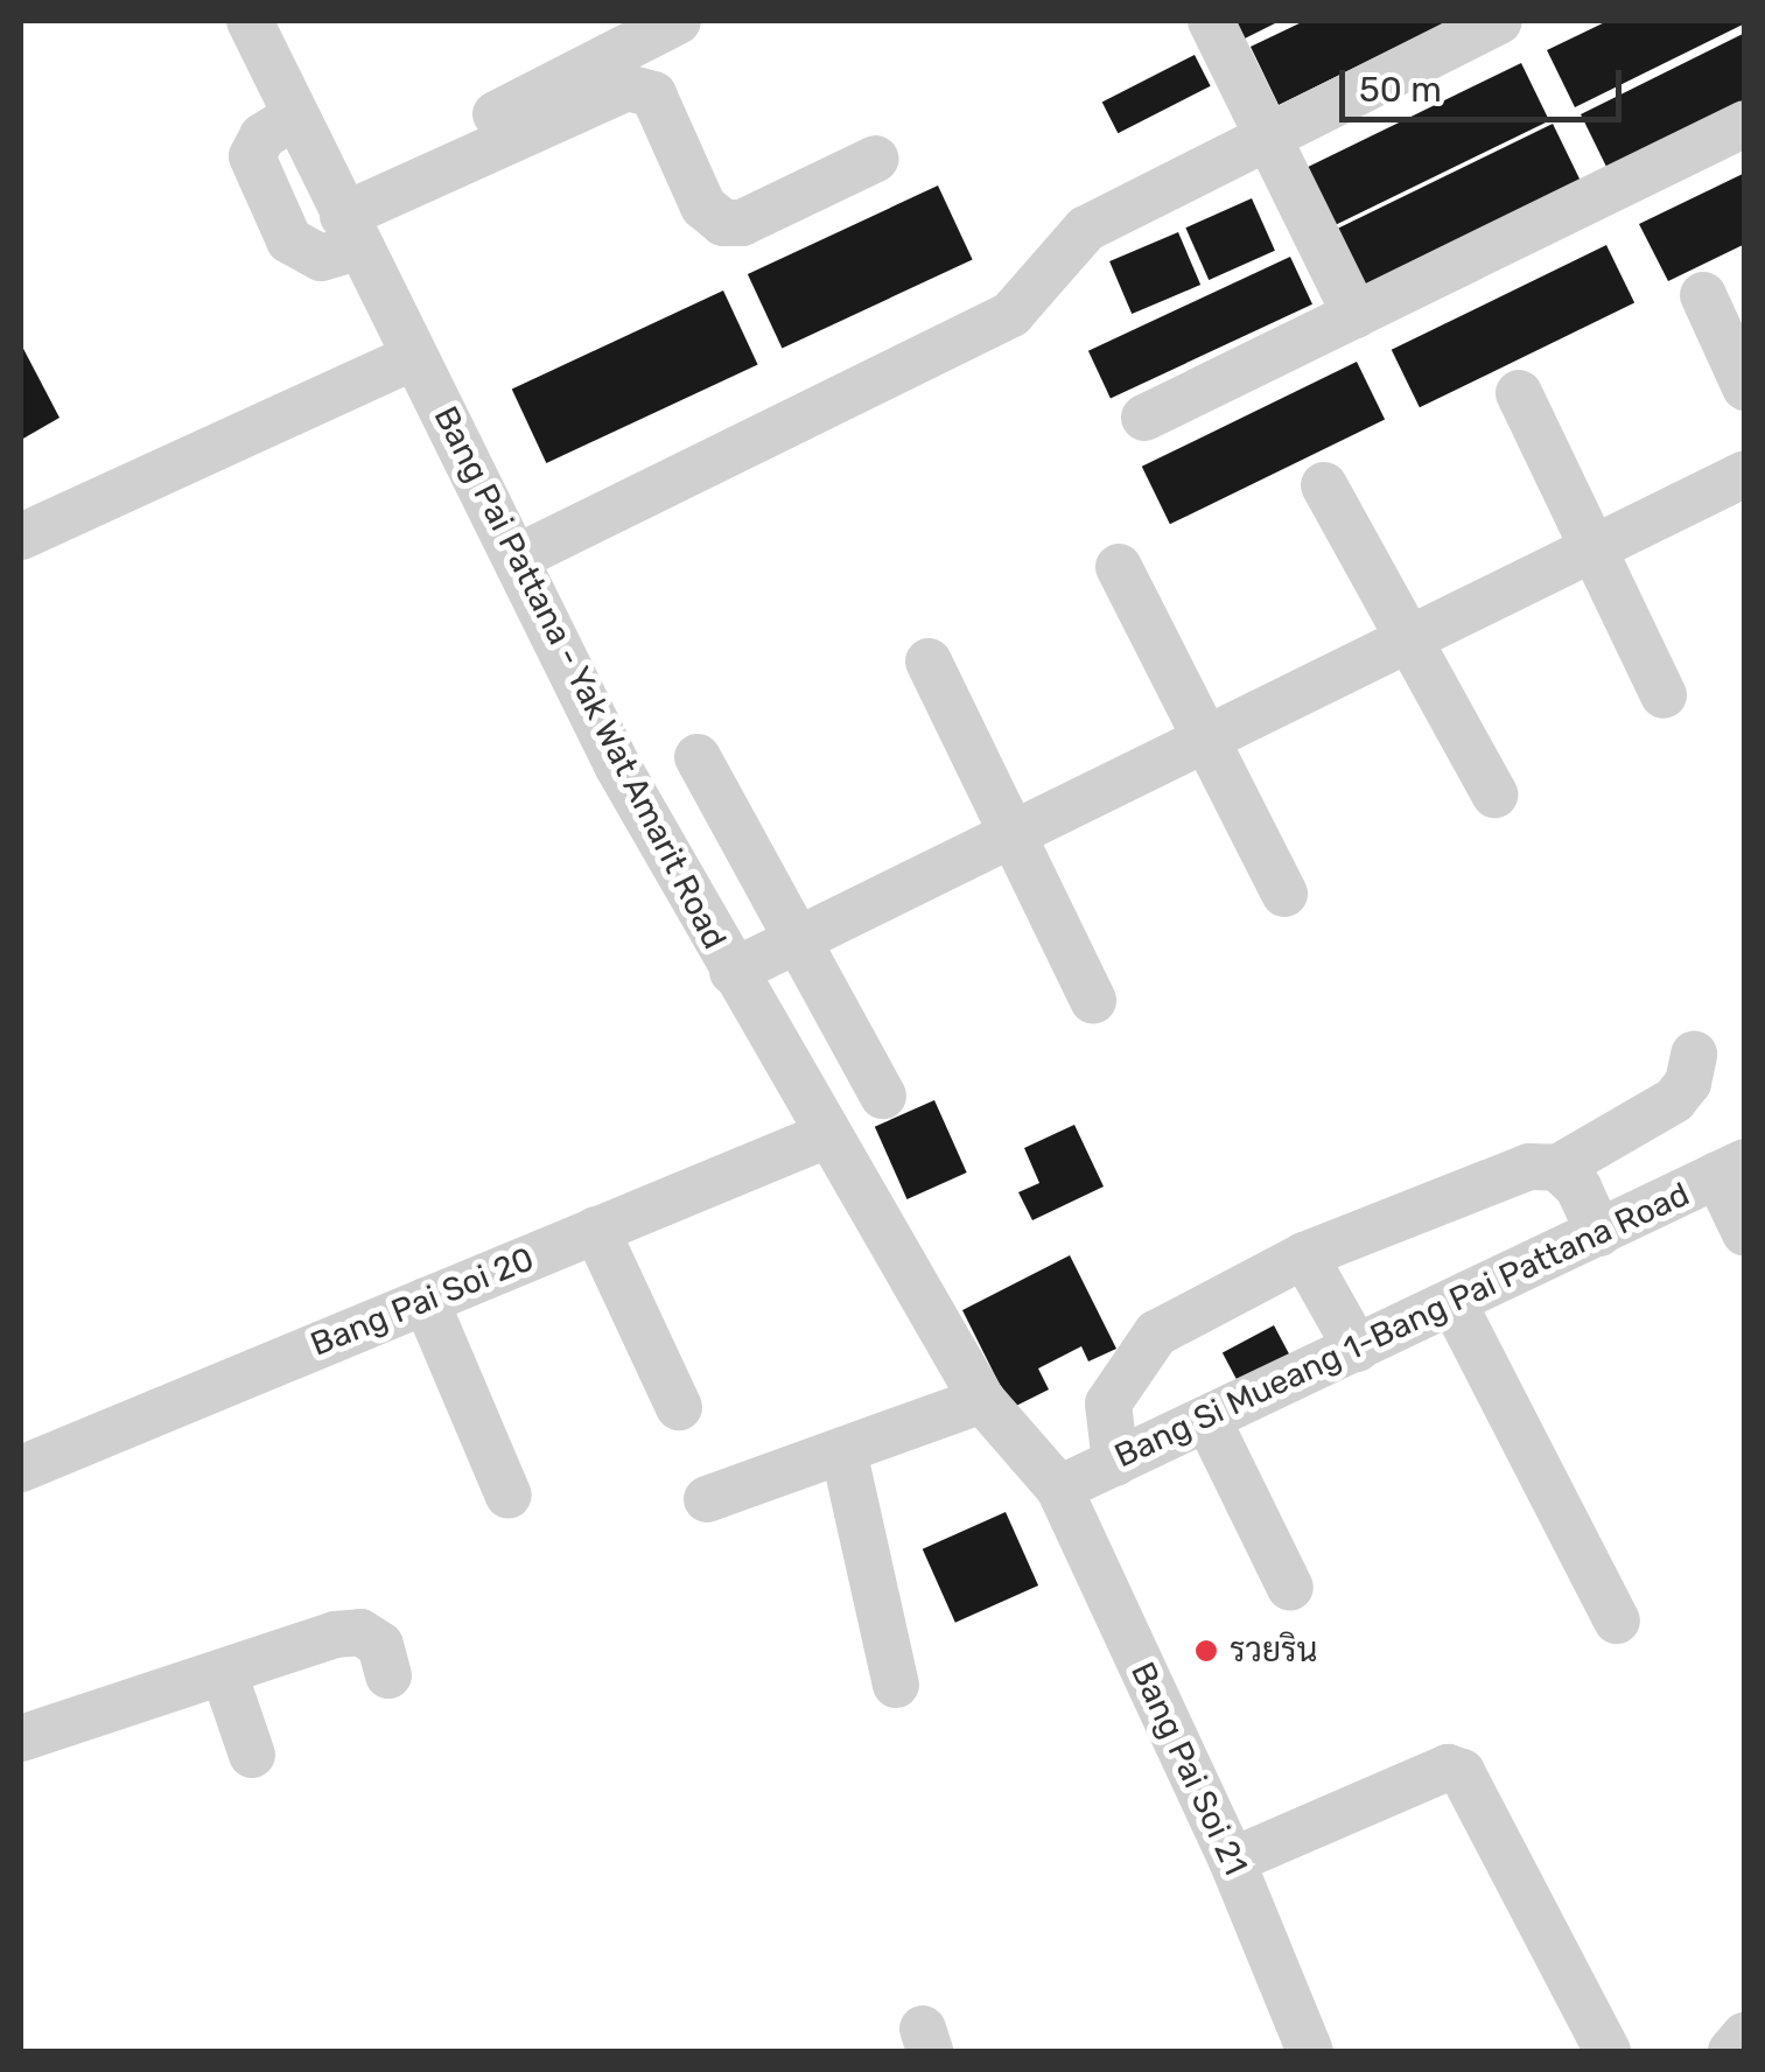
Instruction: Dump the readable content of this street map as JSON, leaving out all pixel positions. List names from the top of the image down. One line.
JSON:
{"streets":{"street":["Bang Pai Pattana - Yak Wat Amarit Road","Bang Pai Soi 20","Bang Si Mueang 1-Bang Pai Pattana Road","Bang Pai Soi 21"]},"crossings":[["Bang Pai Pattana - Yak Wat Amarit Road","Bang Pai Soi 20"],["Bang Pai Pattana - Yak Wat Amarit Road","Bang Si Mueang 1-Bang Pai Pattana Road"],["Bang Pai Pattana - Yak Wat Amarit Road","Bang Pai Soi 21"],["Bang Si Mueang 1-Bang Pai Pattana Road","Bang Pai Soi 21"]],"places":["รวยริน"],"scale_bar":"50 m"}
